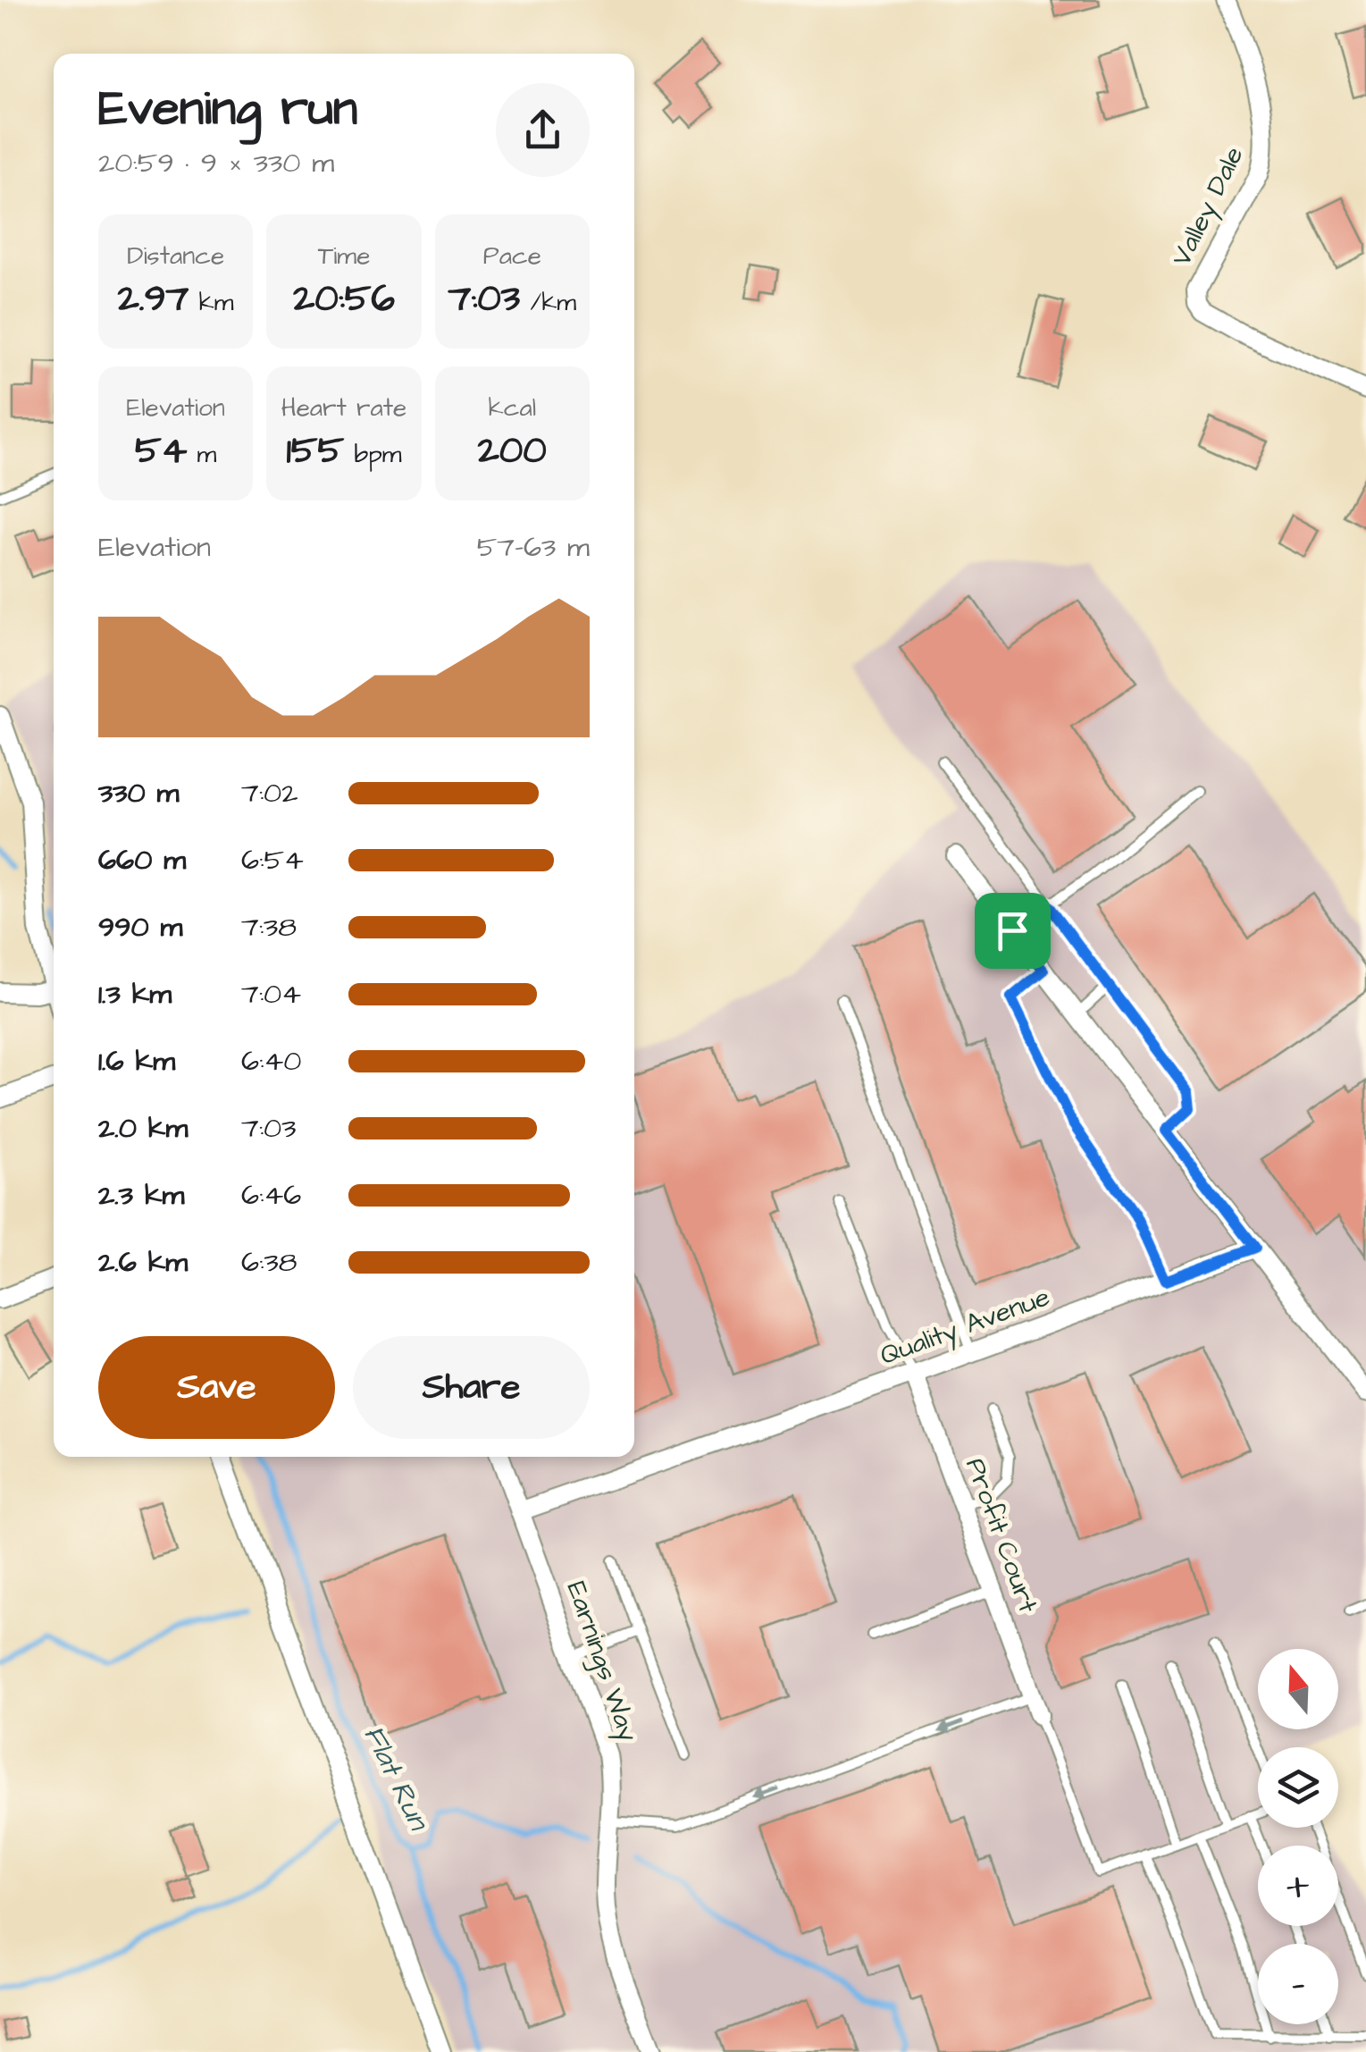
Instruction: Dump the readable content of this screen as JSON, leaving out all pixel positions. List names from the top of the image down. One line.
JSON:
{"streets":{"street":["Valley Dale","Quality Avenue","Profit Court","Earnings Way"]},"crossings":[["Quality Avenue","Profit Court"],["Quality Avenue","Earnings Way"]],"water":["Flat Run"],"north":"top","page":{"heading":["Evening run","20:59 · 9 × 330 m"],"stats":[["Distance","2.97 km"],["Time","20:56"],["Pace","7:03 /km"],["Elevation","54 m"],["Heart rate","155 bpm"],["kcal","200"]],"chart":["Elevation","57–63 m"],"list":[{"name":"330 m","note":"7:02"},{"name":"660 m","note":"6:54"},{"name":"990 m","note":"7:38"},{"name":"1.3 km","note":"7:04"},{"name":"1.6 km","note":"6:40"},{"name":"2.0 km","note":"7:03"},{"name":"2.3 km","note":"6:46"},{"name":"2.6 km","note":"6:38"}],"buttons":["Save","Share"],"map_buttons":["+","−"]}}
